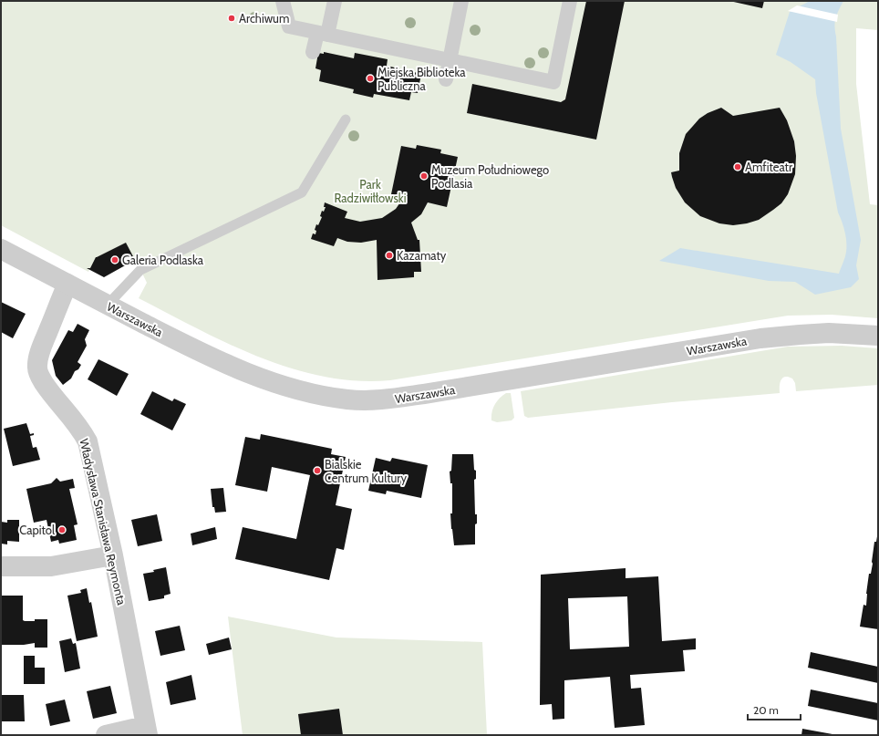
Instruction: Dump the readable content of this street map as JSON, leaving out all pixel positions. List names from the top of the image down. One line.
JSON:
{"streets":{"street":["Warszawska","Władysława Stanisława Reymonta"]},"crossings":[["Warszawska","Władysława Stanisława Reymonta"]],"parks":["Park Radziwiłłowski"],"places":["Archiwum","Miejska Biblioteka Publiczna","Amfiteatr","Muzeum Południowego Podlasia","Kazamaty","Galeria Podlaska","Bialskie Centrum Kultury","Capitol"],"scale_bar":"20 m"}
